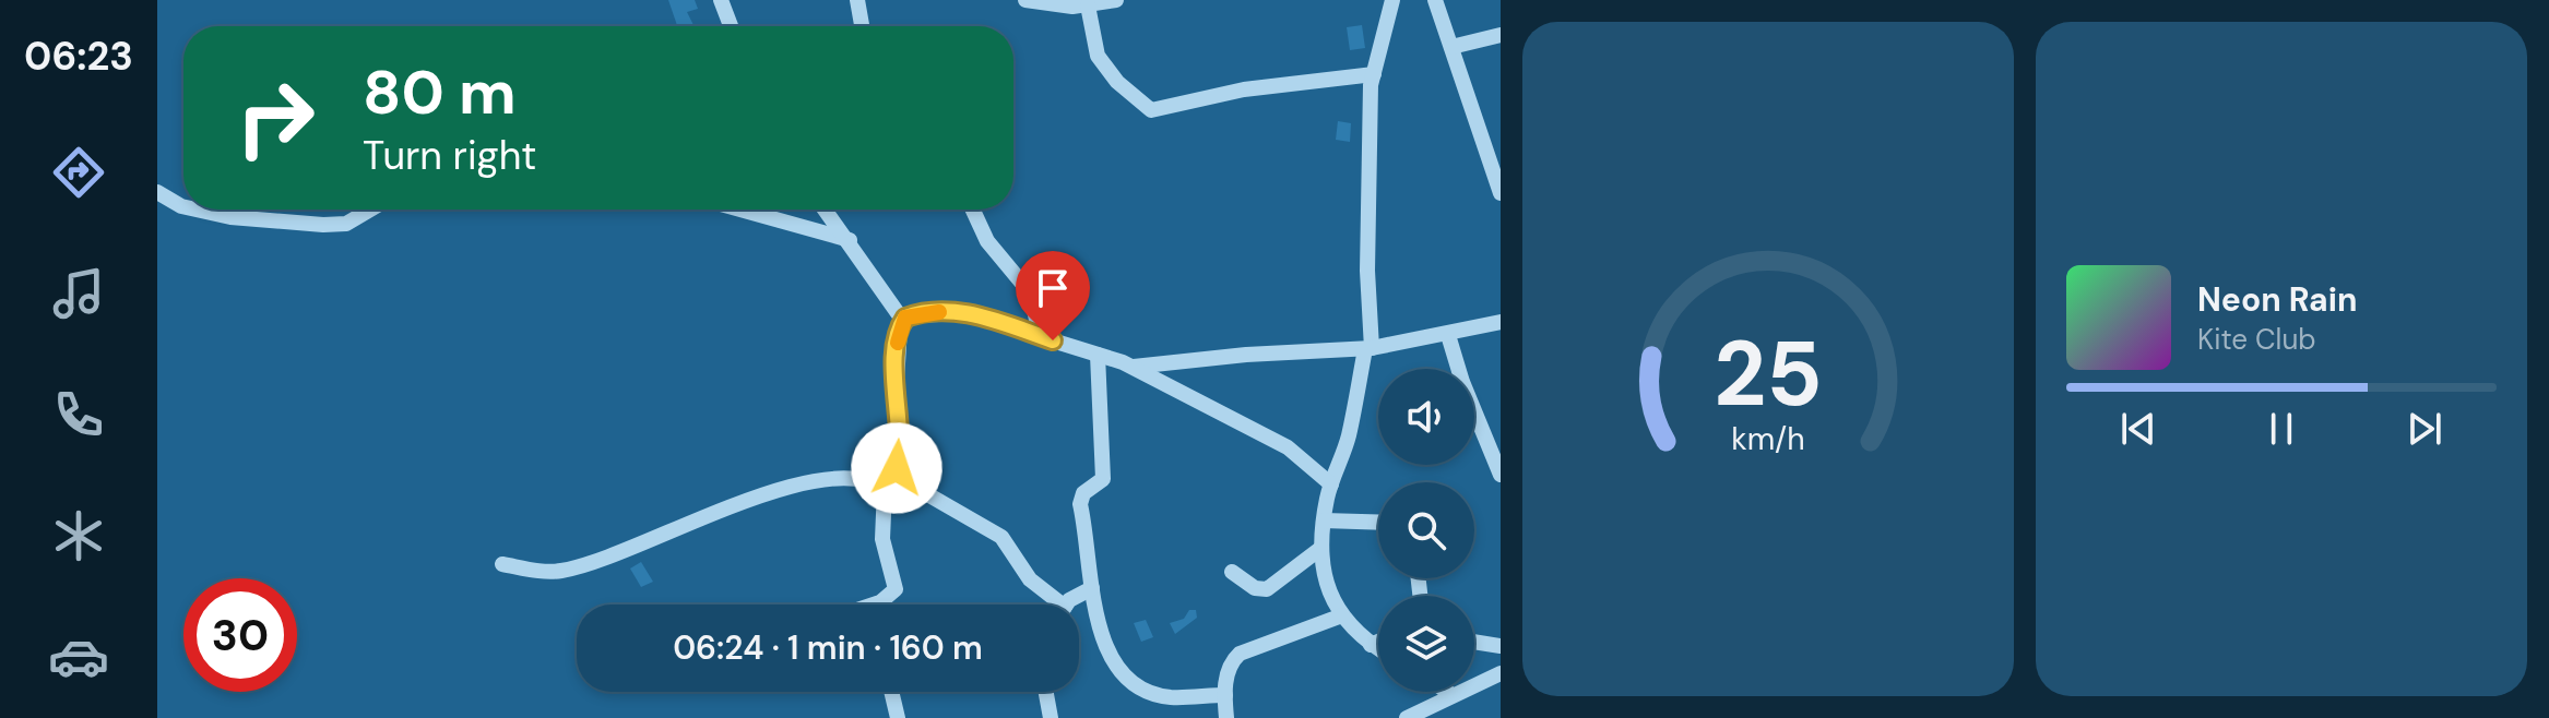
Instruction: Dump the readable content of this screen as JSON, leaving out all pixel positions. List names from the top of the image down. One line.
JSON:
{"page":{"tabs":"06:23","turn":["80 m","Turn right"],"song":["Neon Rain","Kite Club"],"limit":"30","trip":"06:24 · 1 min · 160 m","gauge":["25","km/h"]}}
